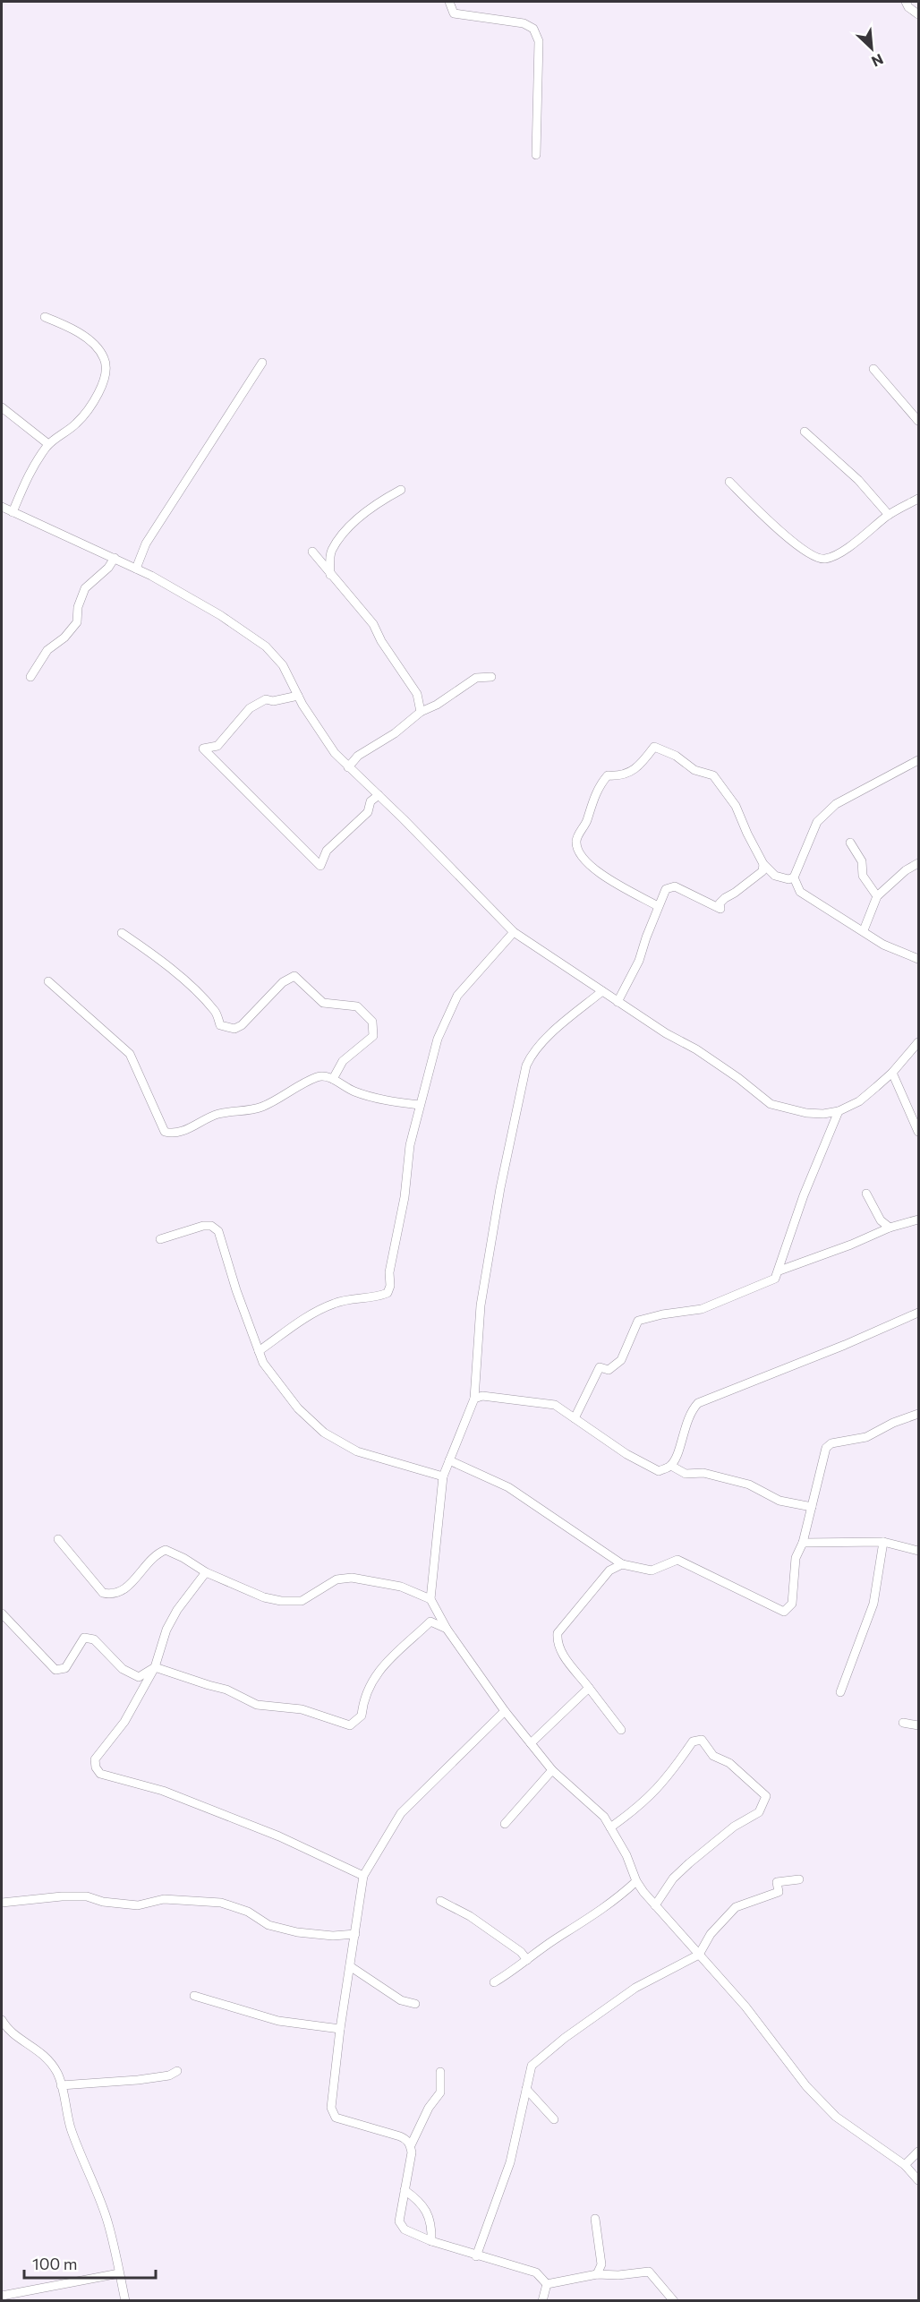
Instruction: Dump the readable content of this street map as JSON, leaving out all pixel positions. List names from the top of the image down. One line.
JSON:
{"scale_bar":"100 m","north":"bottom right"}
